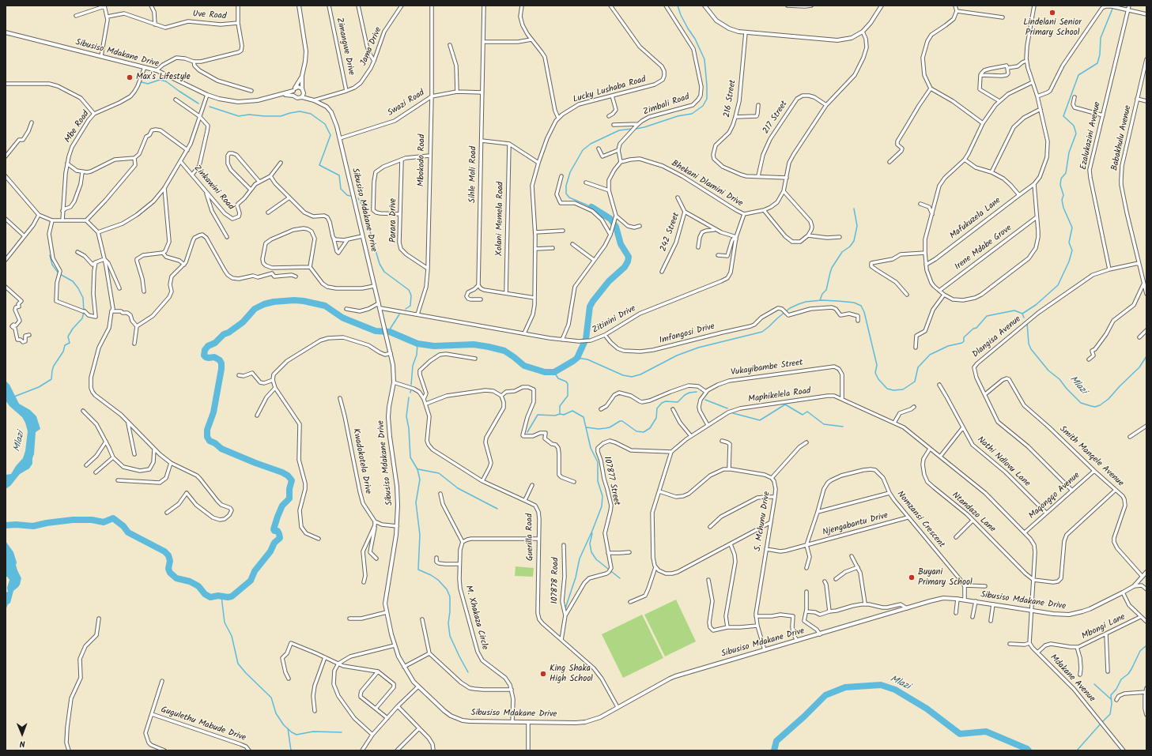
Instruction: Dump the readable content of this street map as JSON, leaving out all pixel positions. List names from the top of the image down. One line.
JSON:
{"streets":{"street":["Uve Road","Zimangwe Drive","Jama Drive","Sibusiso Mdakane Drive","Lucky Lushaba Road","216 Street","Swazi Road","Zimbali Road","217 Street","Mbe Road","Ezalukazini Avenue","Babakhulu Avenue","Mbokodo Road","Sihle Moli Road","Bhekani Dlamini Drive","Zinkawini Road","Xolani Memela Road","Mafukuzela Lane","Parara Drive","242 Street","Irene Mdabe Grove","Zitinini Drive","Imfongosi Drive","Dlangisa Avenue","Vukayibambe Street","Maphikelela Road","Smith Manqele Avenue","Kwadokotela Drive","Nathi Ndlovu Lane","107877 Street","Maqongqo Avenue","Ntandazo Lane","Nomzansi Crescent","S. Mchunu Drive","Njengabantu Drive","Guerilla Road","107878 Road","M. Xhakaza Circle","Mbongi Lane","Mdakane Avenue","Gugulethu Mabude Drive"]},"crossings":[["Zimangwe Drive","Jama Drive"],["Jama Drive","Sibusiso Mdakane Drive"],["Sibusiso Mdakane Drive","Swazi Road"],["Sibusiso Mdakane Drive","Mbe Road"],["Sibusiso Mdakane Drive","Zitinini Drive"],["Sibusiso Mdakane Drive","Maphikelela Road"],["Sibusiso Mdakane Drive","Smith Manqele Avenue"],["Sibusiso Mdakane Drive","S. Mchunu Drive"],["Sibusiso Mdakane Drive","Guerilla Road"],["Sibusiso Mdakane Drive","M. Xhakaza Circle"],["Lucky Lushaba Road","Zitinini Drive"],["216 Street","217 Street"],["216 Street","Bhekani Dlamini Drive"],["Swazi Road","Mbokodo Road"],["Swazi Road","Sihle Moli Road"],["217 Street","Bhekani Dlamini Drive"],["Ezalukazini Avenue","Dlangisa Avenue"],["Babakhulu Avenue","Dlangisa Avenue"],["Mbokodo Road","Parara Drive"],["Mbokodo Road","Zitinini Drive"],["Bhekani Dlamini Drive","Zitinini Drive"],["242 Street","Zitinini Drive"],["Zitinini Drive","Imfongosi Drive"],["Dlangisa Avenue","Smith Manqele Avenue"],["Dlangisa Avenue","Maqongqo Avenue"],["Vukayibambe Street","Maphikelela Road"],["Maphikelela Road","107877 Street"],["Maphikelela Road","Maqongqo Avenue"],["Maphikelela Road","Ntandazo Lane"],["Smith Manqele Avenue","Maqongqo Avenue"],["Nathi Ndlovu Lane","Maqongqo Avenue"],["107877 Street","Guerilla Road"],["107877 Street","107878 Road"],["Nomzansi Crescent","Njengabantu Drive"],["Mbongi Lane","Mdakane Avenue"]],"water":["Mlazi"],"places":["Lindelani Senior Primary School","Max's Lifestyle","Buyani Primary School","King Shaka High School"],"north":"bottom"}
